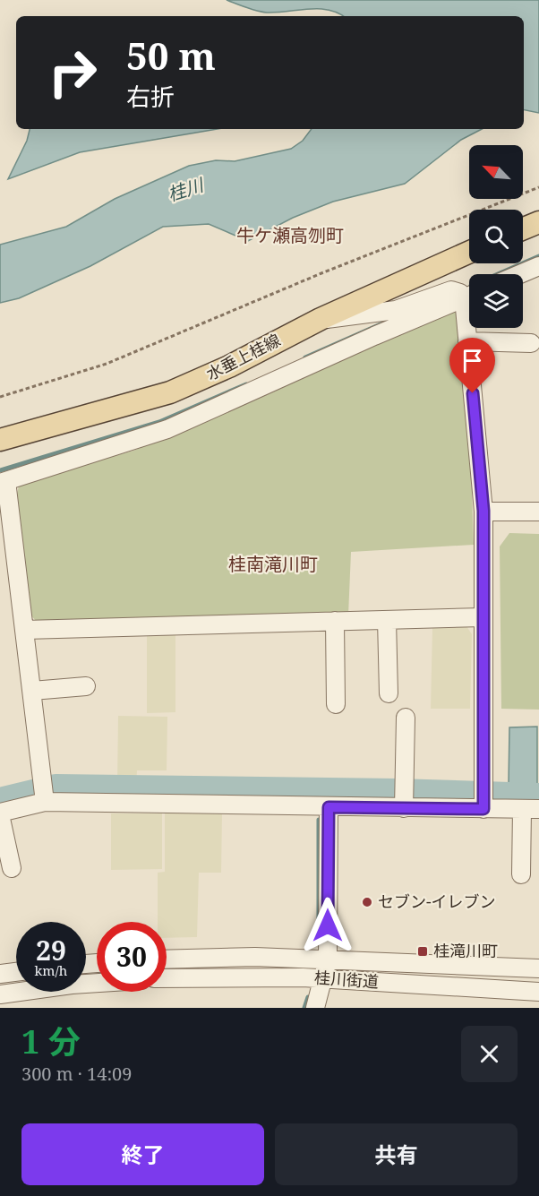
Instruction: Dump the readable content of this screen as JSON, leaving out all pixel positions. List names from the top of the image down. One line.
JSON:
{"streets":{"main road":["水垂上桂線"],"street":["桂川街道"]},"districts":["牛ケ瀬高刎町","桂南滝川町"],"water":["桂川"],"places":{"other":["セブン-イレブン"],"transit":["桂滝川町"]},"north":"top left","page":{"turn":["50 m","右折"],"speed":"29 km/h","limit":"30","heading":["1 分","300 m · 14:09"],"buttons":["終了","共有"]}}
